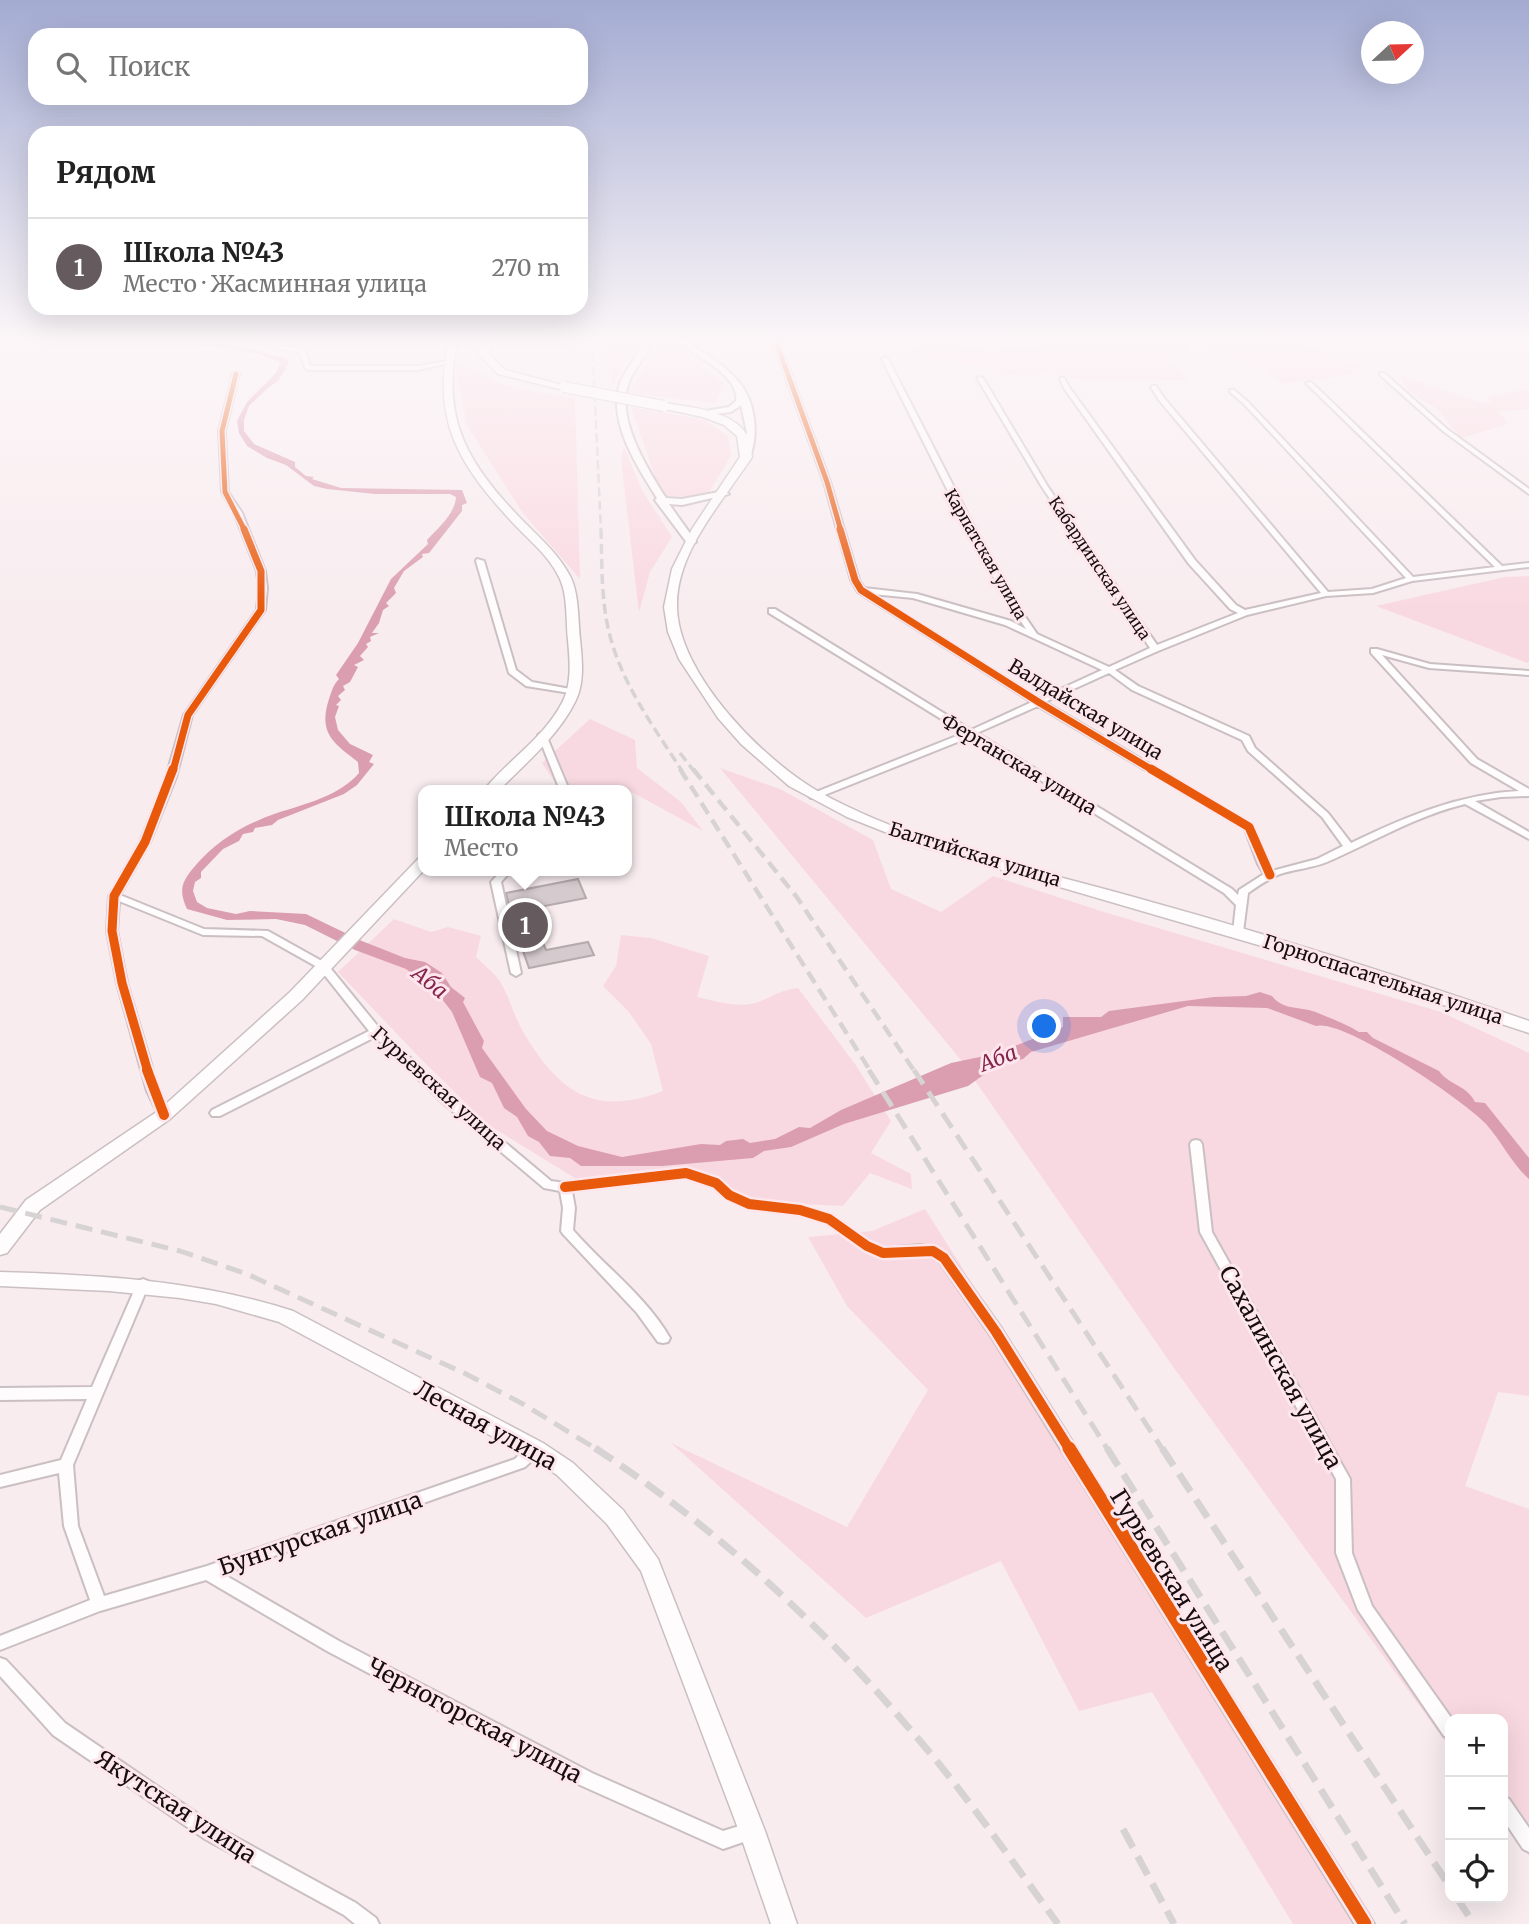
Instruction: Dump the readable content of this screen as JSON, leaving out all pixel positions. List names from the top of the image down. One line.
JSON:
{"streets":{"main road":["Балтийская улица","Горноспасательная улица","Лесная улица"],"street":["Карпатская улица","Кабардинская улица","Валдайская улица","Ферганская улица","Гурьевская улица","Сахалинская улица","Бунгурская улица","Черногорская улица","Якутская улица"]},"crossings":[["Карпатская улица","Валдайская улица"],["Балтийская улица","Горноспасательная улица"],["Лесная улица","Бунгурская улица"],["Лесная улица","Черногорская улица"],["Бунгурская улица","Черногорская улица"]],"water":["Аба"],"north":"right","page":{"search":"Поиск","heading":"Рядом","list":[{"mark":"1","name":"Школа №43","note":"Место · Жасминная улица","value":"270 m"}],"popup":["Школа №43","Место"],"pins":"1","map_buttons":["+","−"]}}
